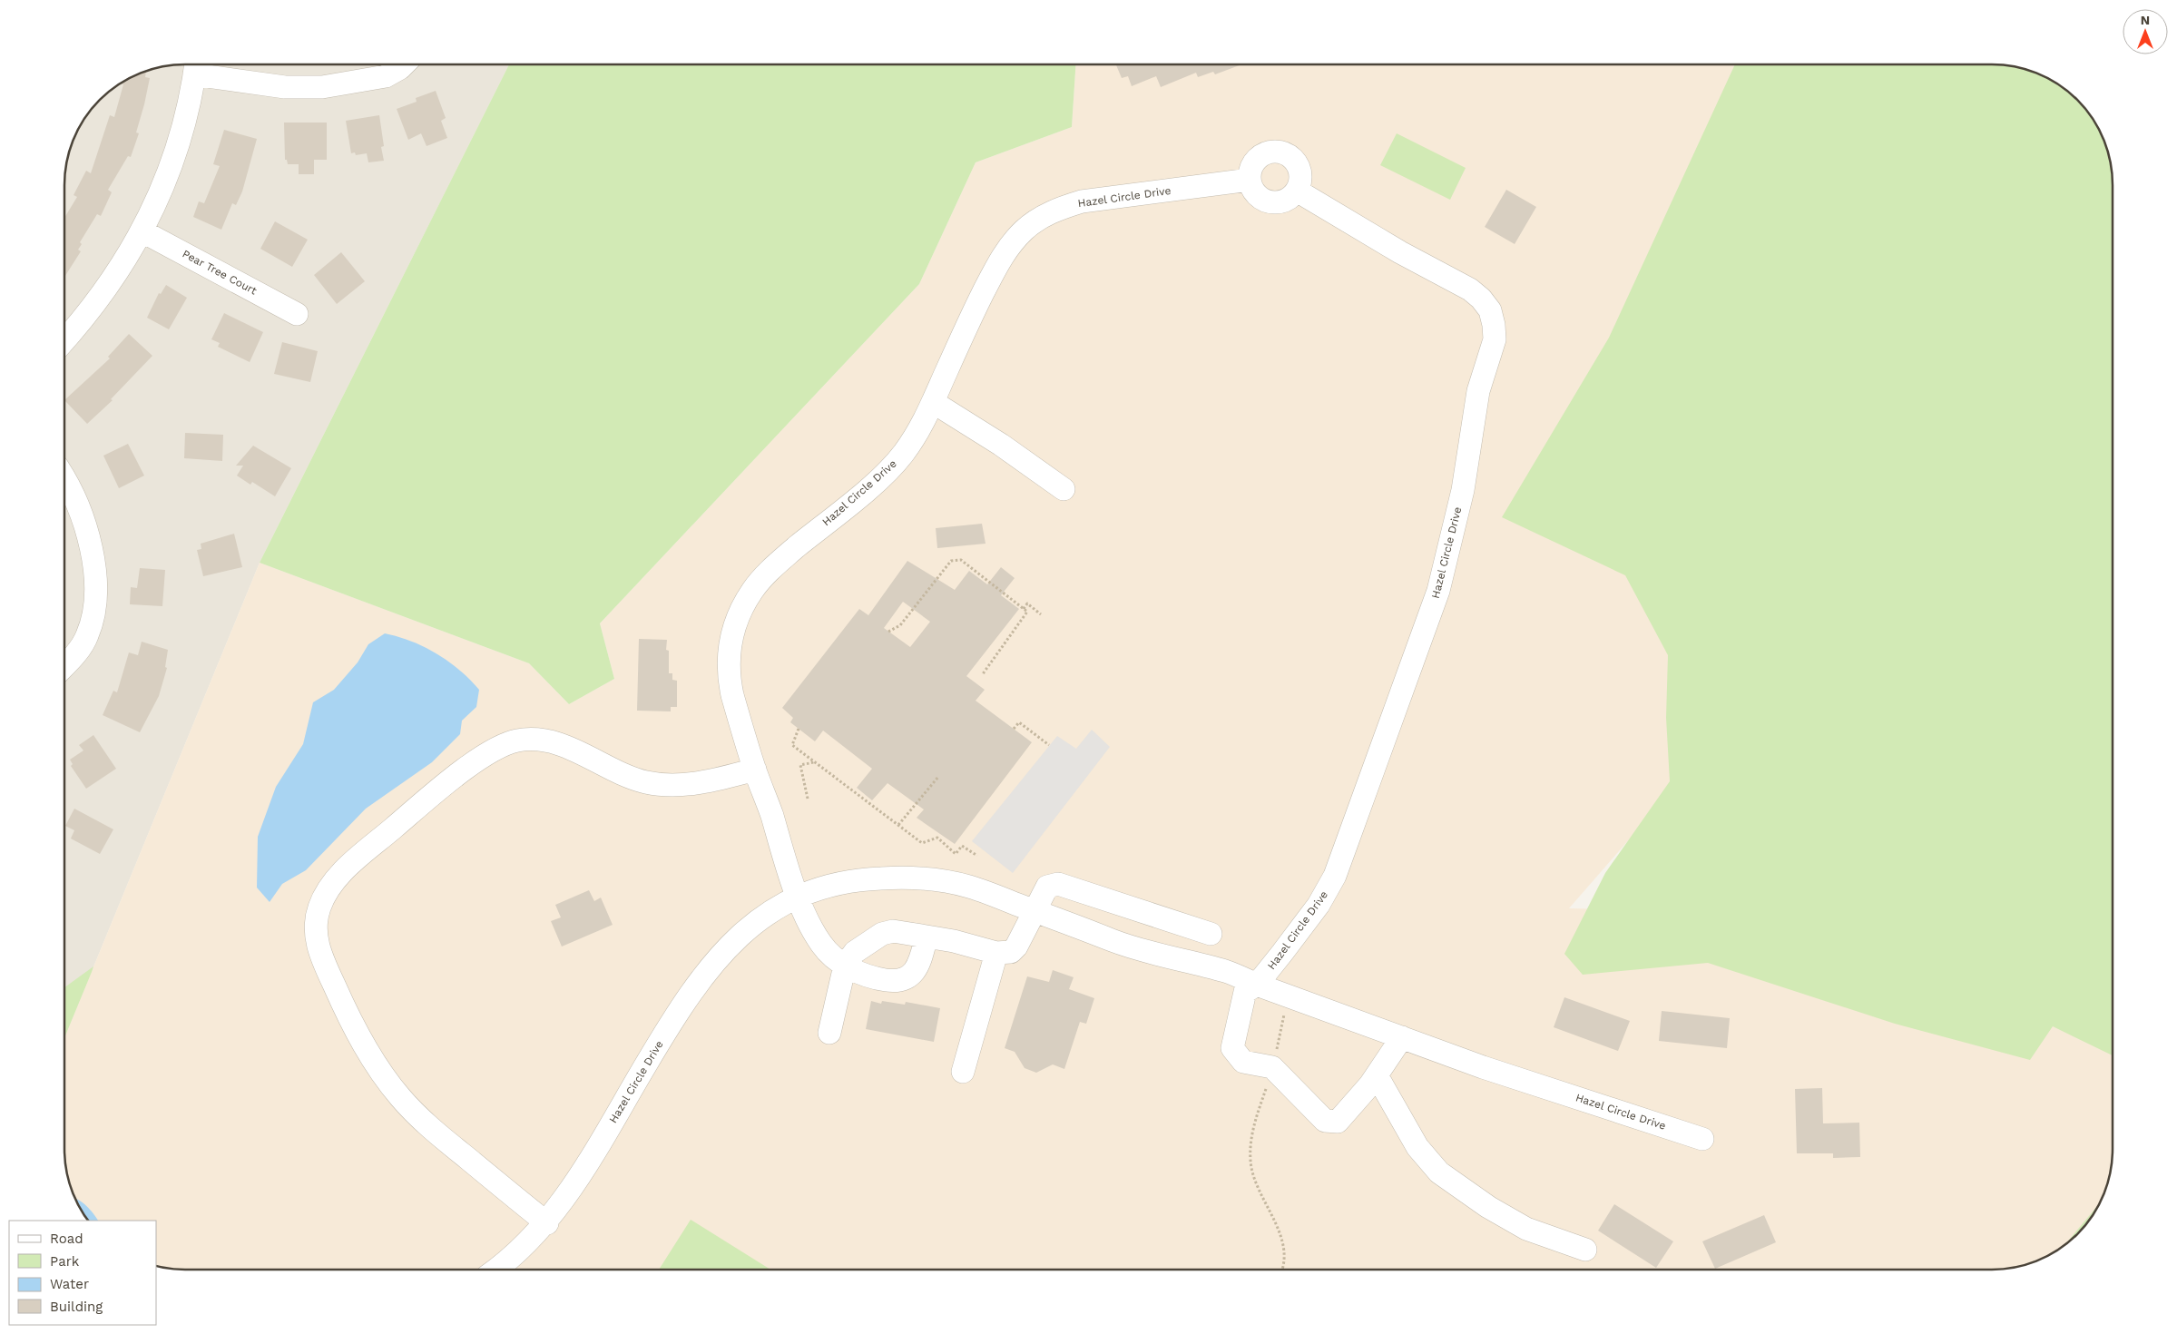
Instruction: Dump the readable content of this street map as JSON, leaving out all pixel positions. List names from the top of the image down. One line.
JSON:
{"streets":{"street":["Hazel Circle Drive","Pear Tree Court"]},"legend":["Road","Park","Water","Building"],"north":"top"}
